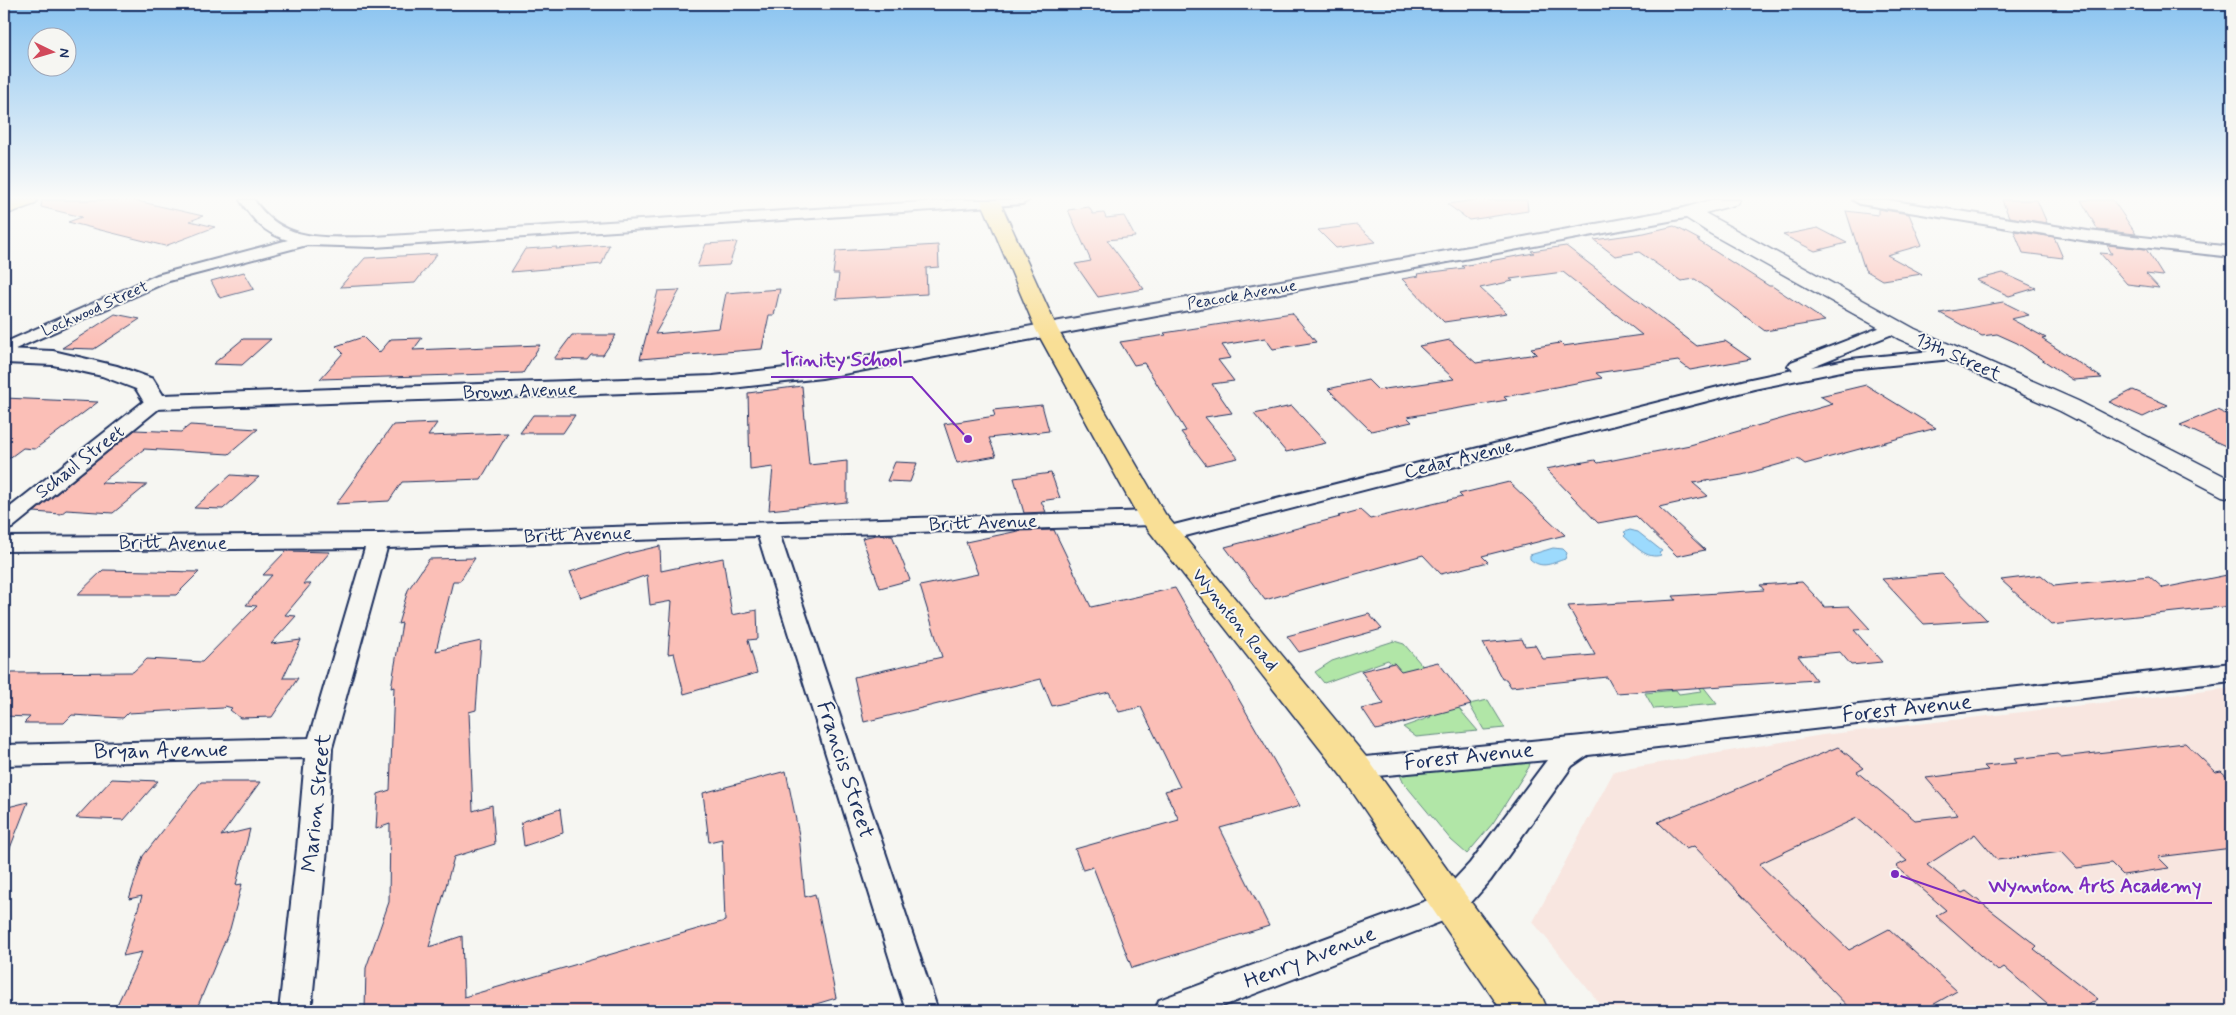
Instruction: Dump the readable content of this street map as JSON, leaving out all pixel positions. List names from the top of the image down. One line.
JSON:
{"streets":{"main road":["13th Street","Wynnton Road"],"street":["Peacock Avenue","Lockwood Street","Brown Avenue","Cedar Avenue","Schaul Street","Britt Avenue","Forest Avenue","Bryan Avenue","Francis Street","Marion Street","Henry Avenue"]},"crossings":[["Peacock Avenue","Brown Avenue"],["Peacock Avenue","Wynnton Road"],["Brown Avenue","Schaul Street"],["Brown Avenue","Wynnton Road"],["Cedar Avenue","Britt Avenue"],["Cedar Avenue","Wynnton Road"],["Britt Avenue","Wynnton Road"],["Britt Avenue","Francis Street"],["Britt Avenue","Marion Street"],["Wynnton Road","Forest Avenue"],["Wynnton Road","Henry Avenue"],["Forest Avenue","Henry Avenue"],["Bryan Avenue","Marion Street"]],"places":["Trinity School","Wynnton Arts Academy"],"north":"right"}
